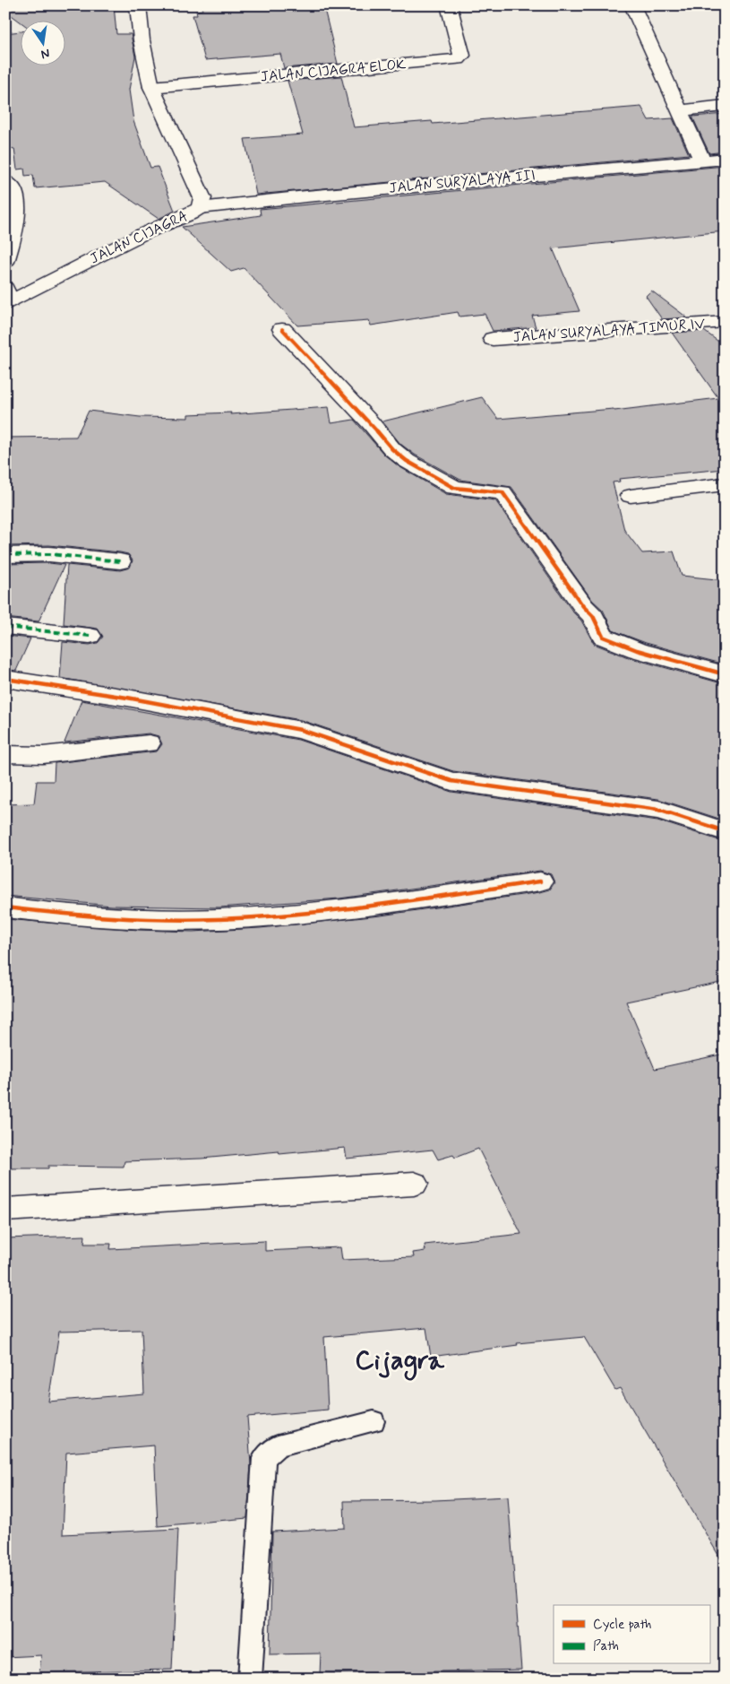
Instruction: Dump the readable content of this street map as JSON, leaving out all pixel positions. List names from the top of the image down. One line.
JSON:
{"streets":{"street":["JALAN CIJAGRA ELOK","JALAN SURYALAYA III","JALAN CIJAGRA","JALAN SURYALAYA TIMUR IV"]},"crossings":[["JALAN CIJAGRA ELOK","JALAN CIJAGRA"],["JALAN SURYALAYA III","JALAN CIJAGRA"]],"districts":["Cijagra"],"legend":["Cycle path","Path"],"north":"bottom"}
